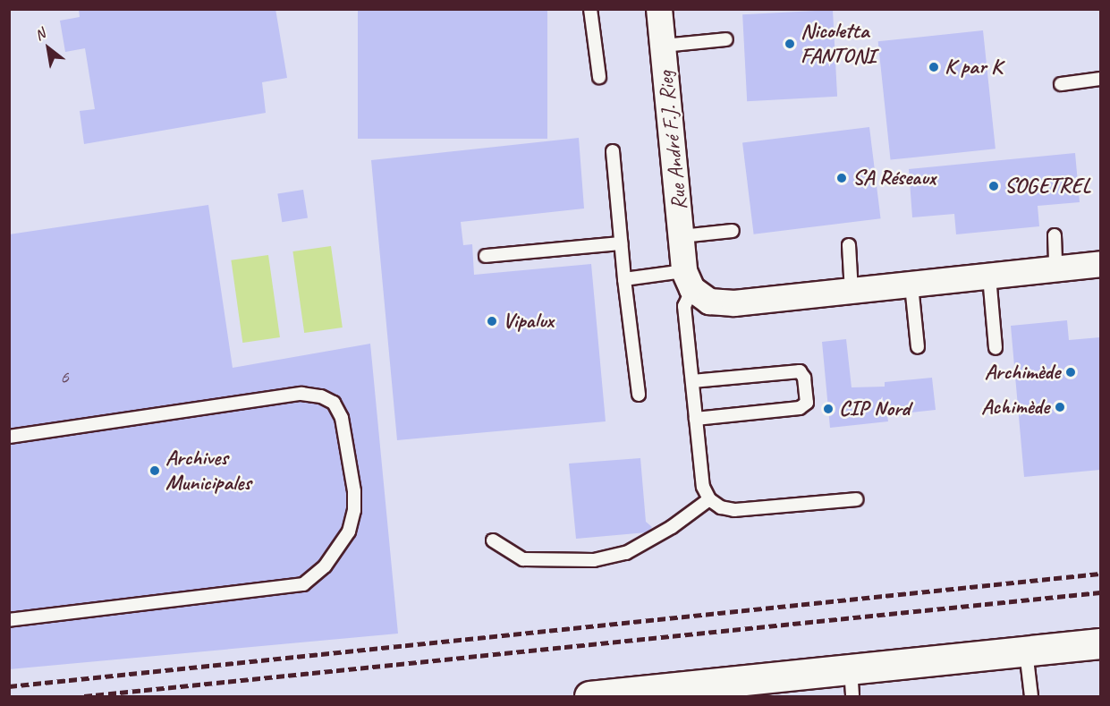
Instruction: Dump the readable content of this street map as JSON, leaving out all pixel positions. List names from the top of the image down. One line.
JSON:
{"streets":{"street":["Rue André F.J. Rieg"]},"places":["Nicoletta FANTONI","K par K","SA Réseaux","SOGETREL","Vipalux","Archimède","Achimède","CIP Nord","Archives Municipales"],"house_numbers":["6"],"north":"top left"}
